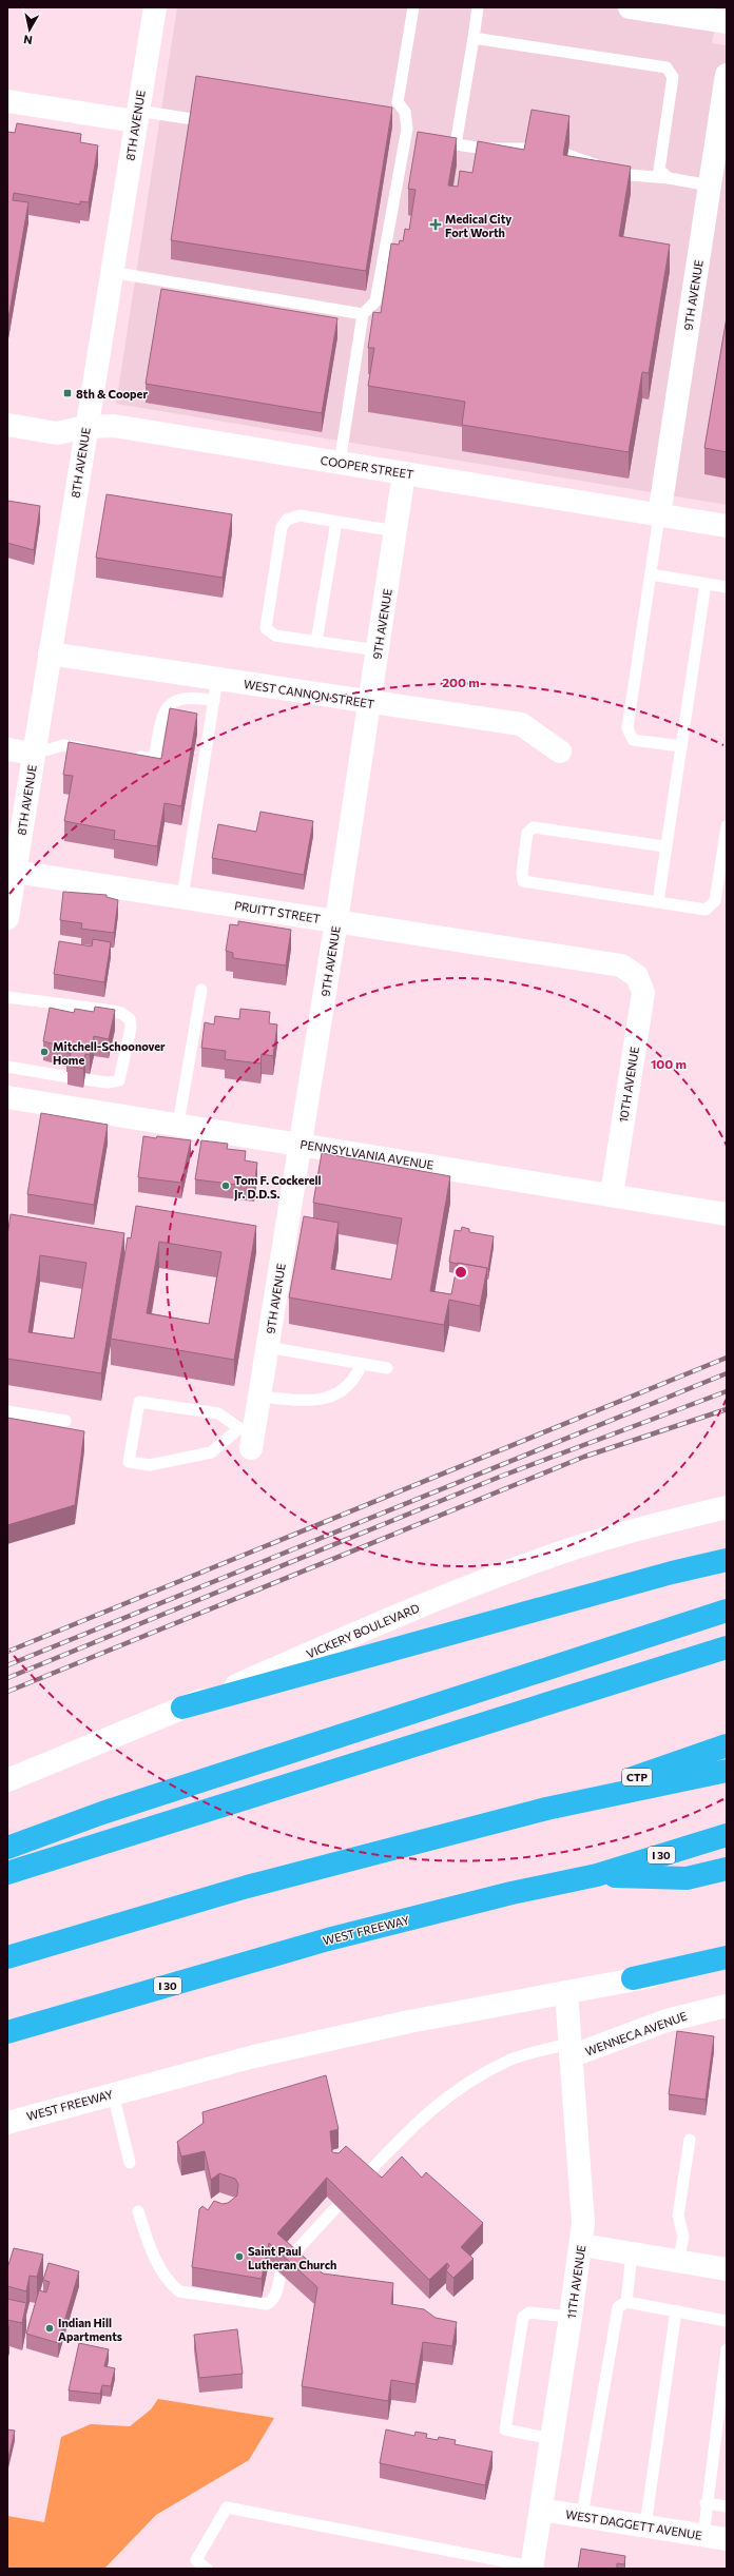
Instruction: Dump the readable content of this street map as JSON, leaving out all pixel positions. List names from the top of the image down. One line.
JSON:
{"streets":{"highway":["CTP","I 30","WEST FREEWAY"],"street":["8TH AVENUE","9TH AVENUE","COOPER STREET","WEST CANNON STREET","PRUITT STREET","10TH AVENUE","PENNSYLVANIA AVENUE","VICKERY BOULEVARD","WENNECA AVENUE","11TH AVENUE","WEST DAGGETT AVENUE"]},"crossings":[["8TH AVENUE","COOPER STREET"],["8TH AVENUE","WEST CANNON STREET"],["8TH AVENUE","PRUITT STREET"],["9TH AVENUE","COOPER STREET"],["9TH AVENUE","WEST CANNON STREET"],["9TH AVENUE","PRUITT STREET"],["9TH AVENUE","PENNSYLVANIA AVENUE"],["PRUITT STREET","10TH AVENUE"],["10TH AVENUE","PENNSYLVANIA AVENUE"],["WEST FREEWAY","11TH AVENUE"],["WENNECA AVENUE","11TH AVENUE"],["11TH AVENUE","WEST DAGGETT AVENUE"]],"places":{"health":["Medical City Fort Worth"],"transit":["8th & Cooper"],"other":["Mitchell-Schoonover Home","Tom F. Cockerell Jr. D.D.S.","Saint Paul Lutheran Church","Indian Hill Apartments"]},"north":"bottom","rings":["200 m","100 m"]}
